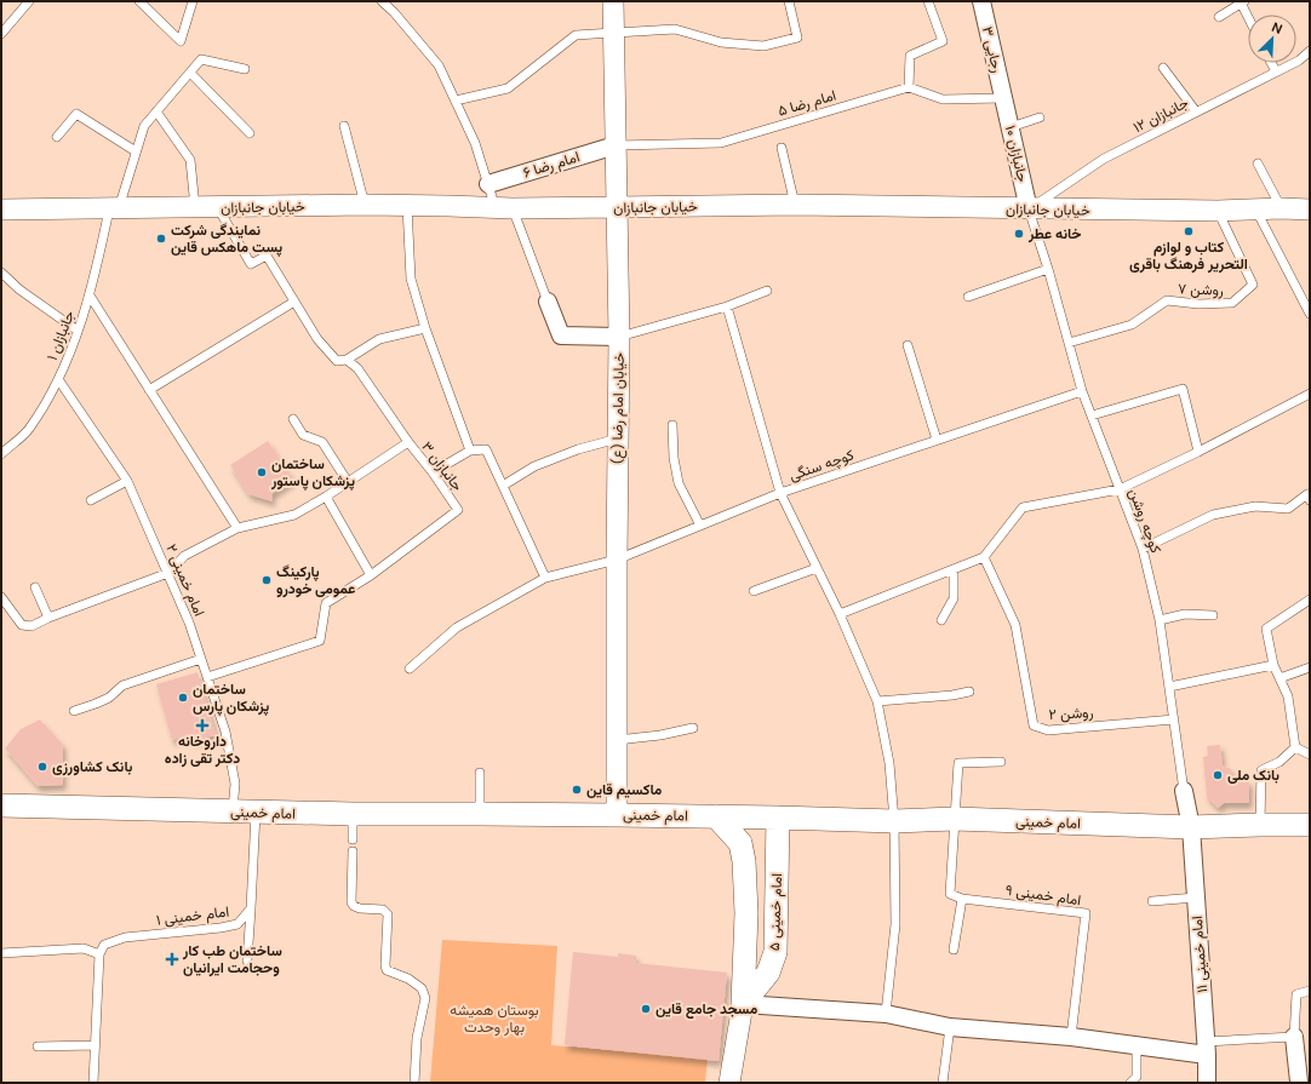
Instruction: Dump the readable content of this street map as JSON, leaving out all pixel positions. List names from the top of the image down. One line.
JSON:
{"streets":{"main road":["امام خمینی","امام خمینی ۵"],"street":["رجایی ۳","جانبازان ۱۰","امام رضا ۶","خیابان جانبازان","خیابان امام رضا (ع)","امام خمینی ۱۱"],"lane":["امام رضا ۵","جانبازان ۱۲","روشن ۷","جانبازان ۱","کوچه سنگی","جانبازان ۳","کوچه روشن","امام خمینی ۲","روشن ۲","امام خمینی ۹","امام خمینی ۱"]},"crossings":[["رجایی ۳","جانبازان ۱۰"],["امام رضا ۵","امام رضا ۶"],["امام رضا ۵","خیابان امام رضا (ع)"],["جانبازان ۱۲","جانبازان ۱۰"],["جانبازان ۱۲","خیابان جانبازان"],["جانبازان ۱۲","کوچه روشن"],["جانبازان ۱۰","خیابان جانبازان"],["جانبازان ۱۰","کوچه روشن"],["امام رضا ۶","خیابان امام رضا (ع)"],["خیابان جانبازان","روشن ۷"],["خیابان جانبازان","جانبازان ۱"],["خیابان جانبازان","خیابان امام رضا (ع)"],["خیابان جانبازان","جانبازان ۳"],["خیابان جانبازان","کوچه روشن"],["روشن ۷","کوچه روشن"],["جانبازان ۱","امام خمینی ۲"],["خیابان امام رضا (ع)","کوچه سنگی"],["خیابان امام رضا (ع)","امام خمینی"],["کوچه سنگی","کوچه روشن"],["جانبازان ۳","امام خمینی ۲"],["کوچه روشن","روشن ۲"],["کوچه روشن","امام خمینی ۱۱"],["امام خمینی ۲","امام خمینی"],["امام خمینی","امام خمینی ۵"],["امام خمینی","امام خمینی ۱۱"]],"parks":["بوستان همیشه بهار وحدت"],"places":{"other":["کتاب و لوازم التحریر فرهنگ باقری","خانه عطر","نمایندگی شرکت پست ماهکس قاین","ساختمان پزشکان پاستور","پارکینگ عمومی خودرو","ساختمان پزشکان پارس","بانک کشاورزی","بانک ملی","ماکسیم قاین","مسجد جامع قاین"],"health":["داروخانه دکتر تقی زاده","ساختمان طب کار و‌حجامت ایرانیان"]},"north":"top right"}
